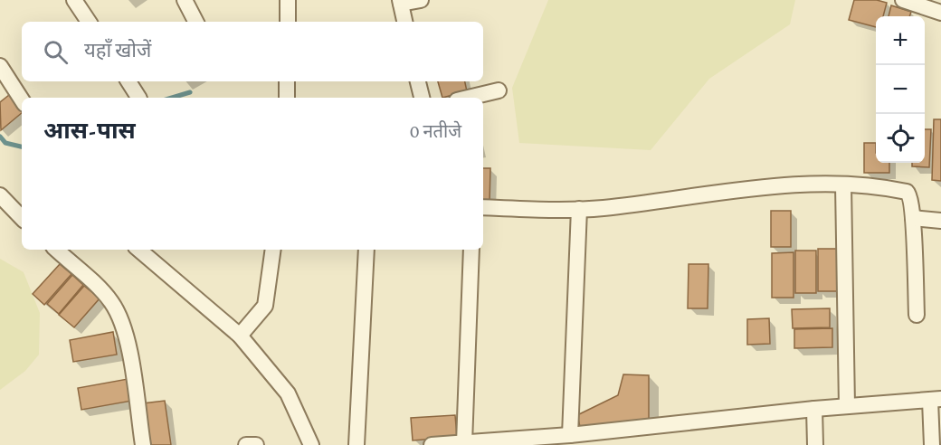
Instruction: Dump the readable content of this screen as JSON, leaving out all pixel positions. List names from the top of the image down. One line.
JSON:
{"page":{"map_buttons":["+","−"],"search":"यहाँ खोजें","heading":["आस-पास","0 नतीजे"]}}
